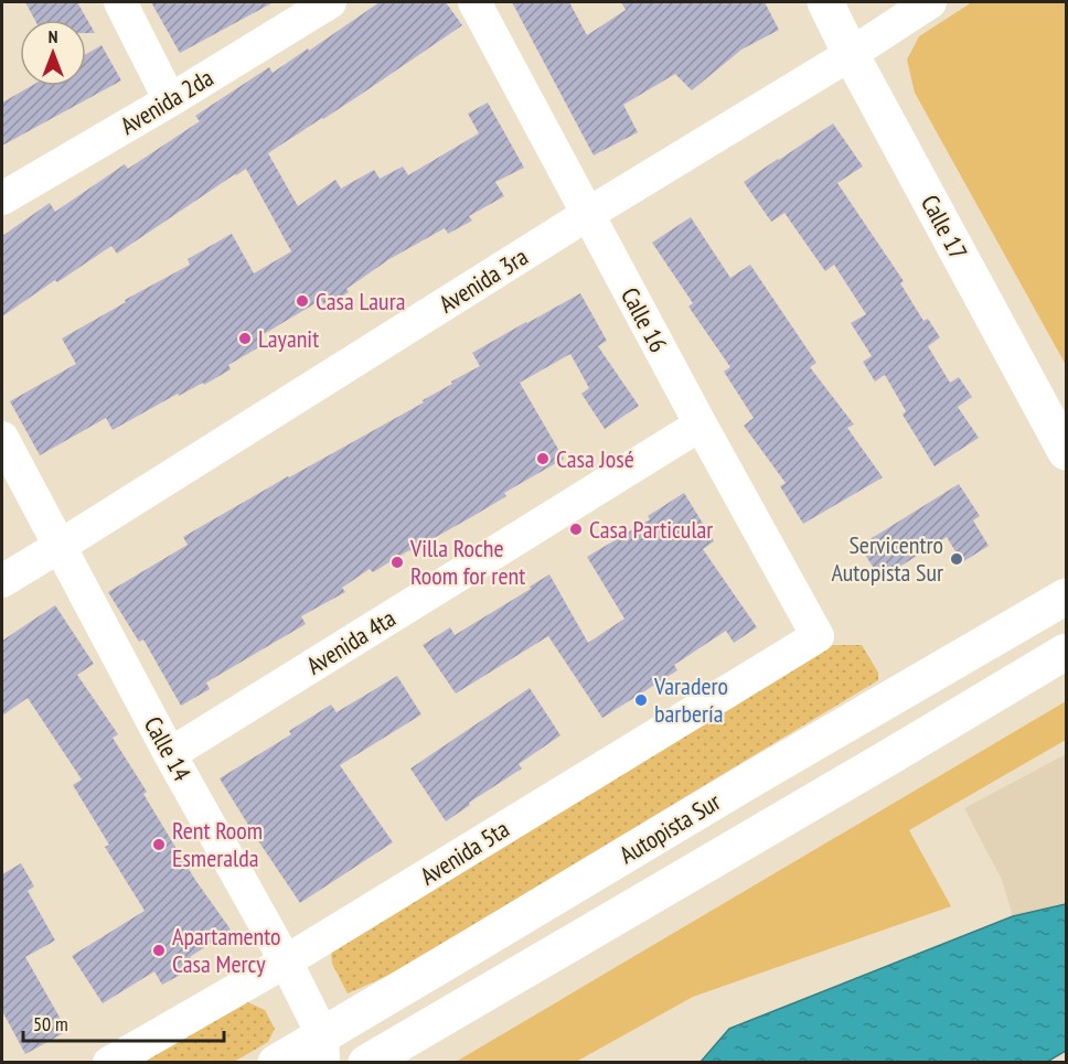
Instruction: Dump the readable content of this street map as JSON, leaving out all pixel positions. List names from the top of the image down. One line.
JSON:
{"streets":{"main road":["Calle 17","Autopista Sur"],"street":["Avenida 2da","Avenida 3ra","Calle 16","Avenida 4ta","Calle 14","Avenida 5ta"]},"crossings":[["Calle 17","Avenida 3ra"],["Avenida 3ra","Calle 16"],["Avenida 3ra","Calle 14"],["Calle 16","Avenida 4ta"],["Calle 16","Avenida 5ta"],["Avenida 4ta","Calle 14"],["Calle 14","Autopista Sur"],["Calle 14","Avenida 5ta"]],"places":["Casa Laura","Layanit","Casa José","Casa Particular","Servicentro Autopista Sur","Villa Roche Room for rent","Varadero barbería","Rent Room Esmeralda","Apartamento Casa Mercy"],"scale_bar":"50 m","north":"top"}
